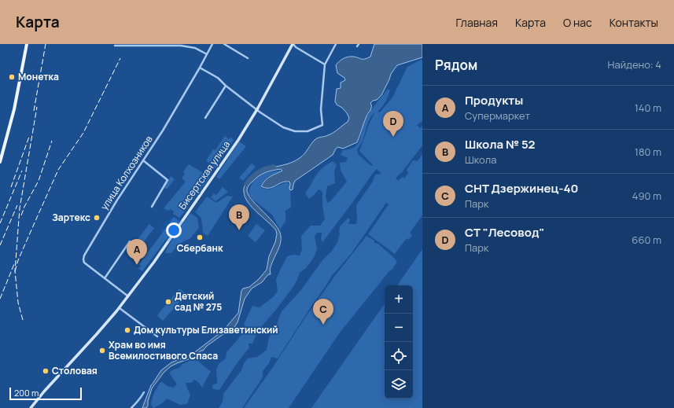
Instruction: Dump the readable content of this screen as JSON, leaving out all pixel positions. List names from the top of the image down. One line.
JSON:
{"streets":{"main road":["Бисертская улица"],"street":["улица Колхозников"]},"crossings":[["улица Колхозников","Бисертская улица"]],"places":["Монетка","Зартекс","Сбербанк","Детский сад № 275","Дом культуры Елизаветинский","Храм во имя Всемилостивого Спаса","Столовая"],"scale_bar":"200 m","page":{"header":"Карта","nav":["Главная","Карта","О нас","Контакты"],"heading":["Рядом","Найдено: 4"],"list":[{"mark":"A","name":"Продукты","note":"Супермаркет","value":"140 m"},{"mark":"B","name":"Школа № 52","note":"Школа","value":"180 m"},{"mark":"C","name":"СНТ Дзержинец-40","note":"Парк","value":"490 m"},{"mark":"D","name":"СТ \"Лесовод\"","note":"Парк","value":"660 m"}],"pins":["D","B","A","C"],"map_buttons":["+","−"],"scale":"200 m"}}
